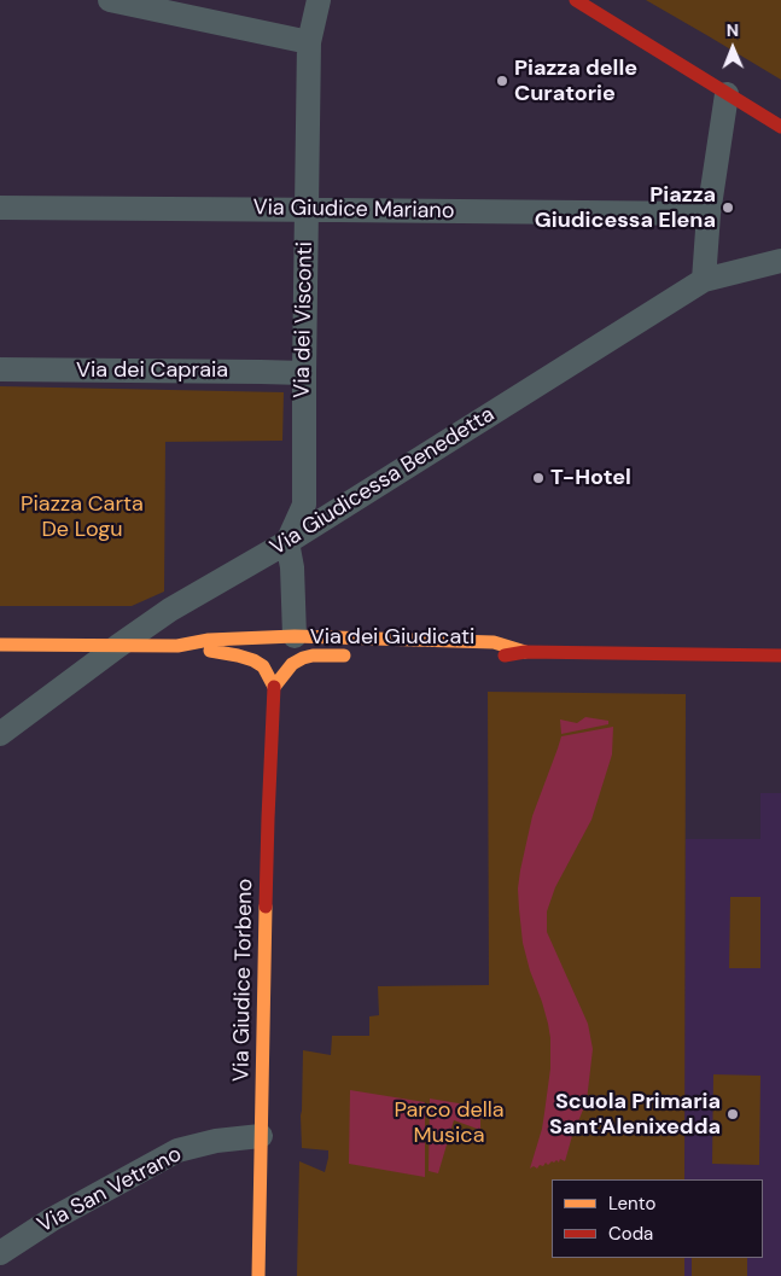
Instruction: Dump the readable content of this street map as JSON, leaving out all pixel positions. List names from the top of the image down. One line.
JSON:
{"streets":{"street":["Via Giudice Mariano","Via dei Visconti","Via dei Capraia","Via Giudicessa Benedetta","Via dei Giudicati","Via Giudice Torbeno","Via San Vetrano"]},"crossings":[["Via Giudice Mariano","Via dei Visconti"],["Via dei Visconti","Via dei Capraia"],["Via dei Visconti","Via Giudicessa Benedetta"],["Via Giudicessa Benedetta","Via dei Giudicati"],["Via dei Giudicati","Via Giudice Torbeno"],["Via Giudice Torbeno","Via San Vetrano"]],"parks":["Piazza Carta De Logu","Parco della Musica"],"places":["Piazza delle Curatorie","Piazza Giudicessa Elena","T-Hotel","Scuola Primaria Sant'Alenixedda"],"legend":["Lento","Coda"],"north":"top"}
